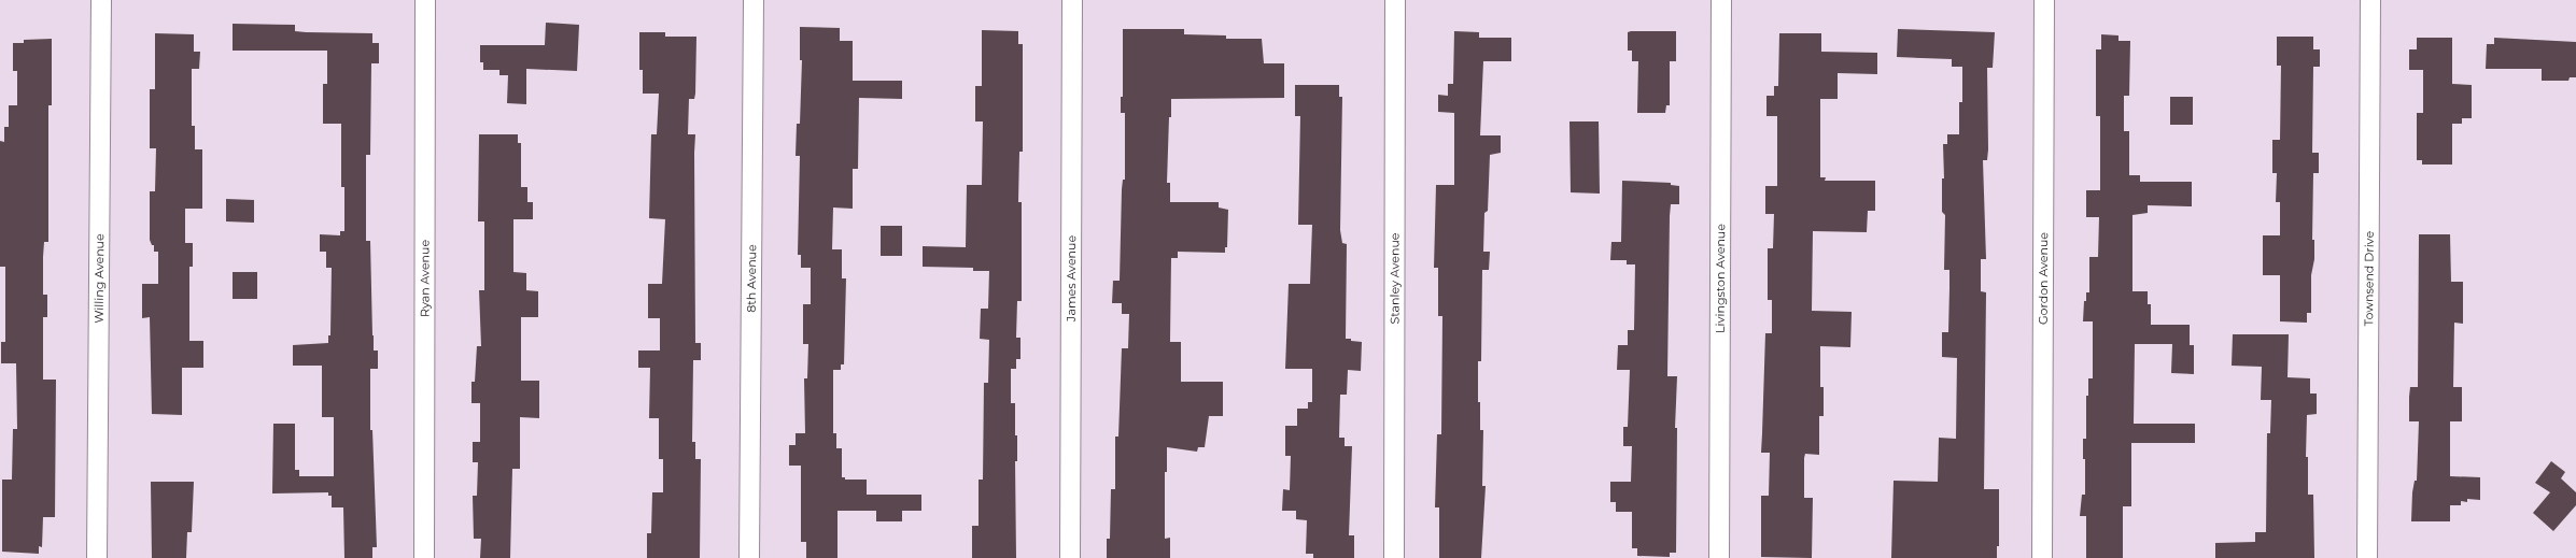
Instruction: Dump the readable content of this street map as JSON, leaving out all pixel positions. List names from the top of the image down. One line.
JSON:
{"streets":{"street":["Willing Avenue","Ryan Avenue","8th Avenue","James Avenue","Stanley Avenue","Livingston Avenue","Gordon Avenue","Townsend Drive"]}}
